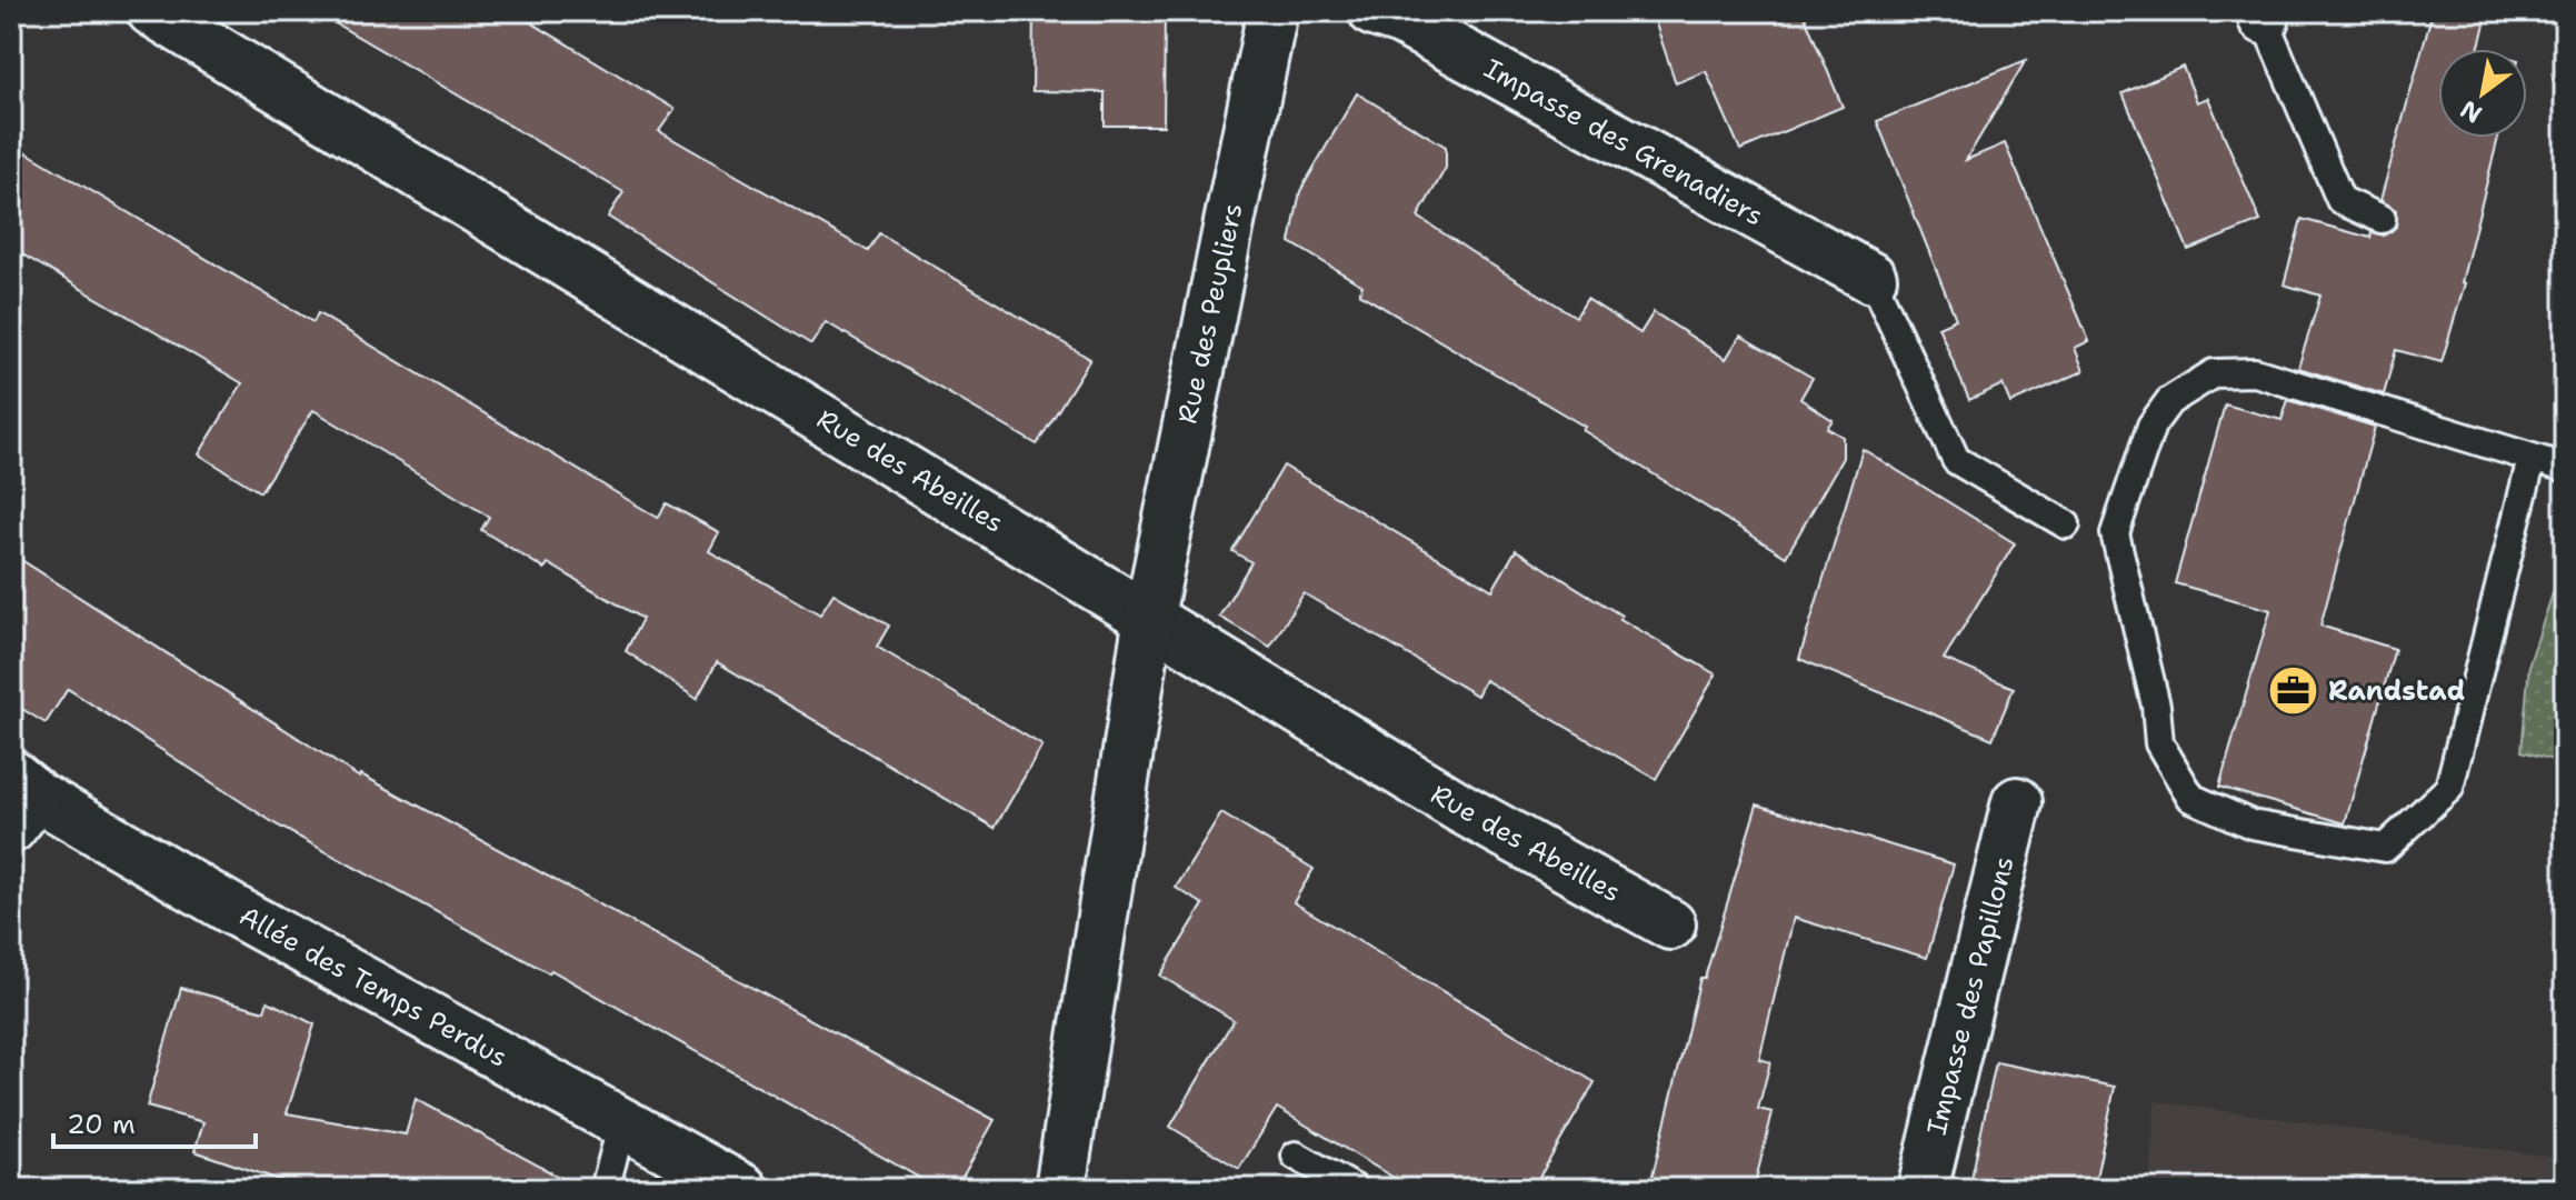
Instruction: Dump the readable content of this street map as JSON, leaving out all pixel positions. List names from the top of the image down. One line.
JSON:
{"streets":{"street":["Impasse des Grenadiers","Rue des Peupliers","Rue des Abeilles","Allée des Temps Perdus","Impasse des Papillons"]},"crossings":[["Rue des Peupliers","Rue des Abeilles"]],"places":{"office":["Randstad"]},"scale_bar":"20 m","north":"bottom left"}
